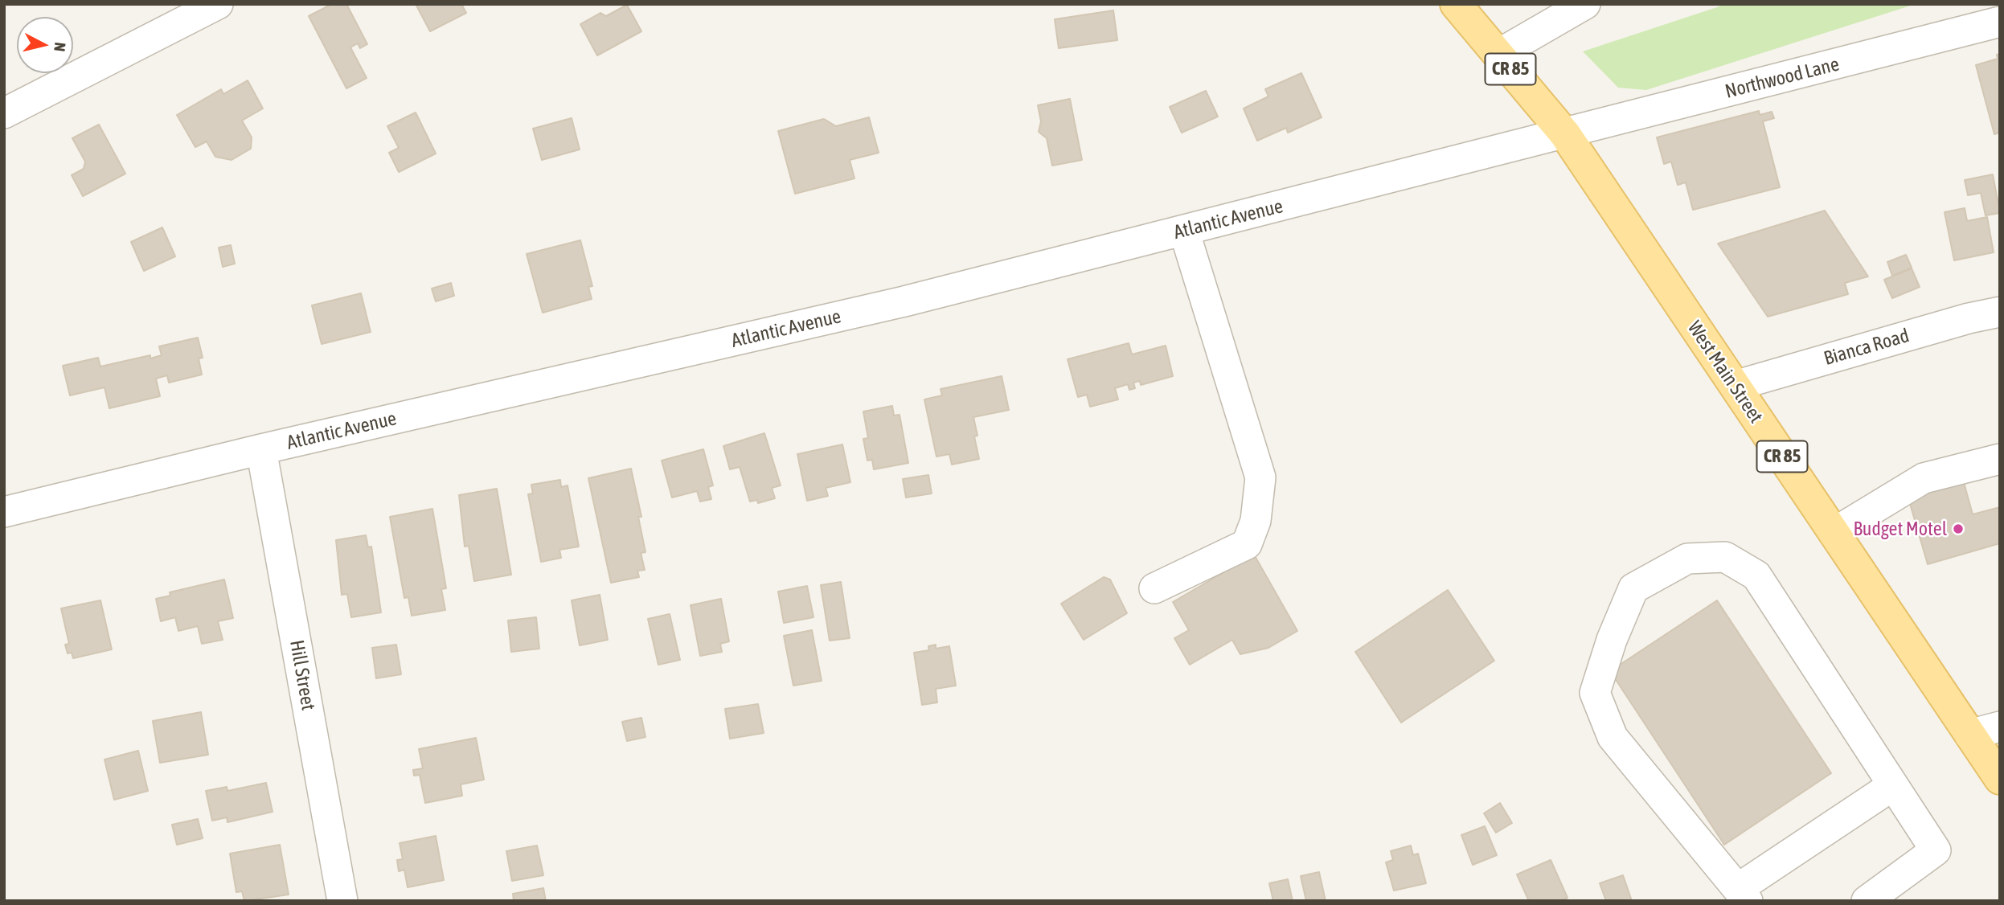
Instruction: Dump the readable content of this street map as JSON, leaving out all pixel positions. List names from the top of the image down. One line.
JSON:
{"streets":{"main road":["CR 85","West Main Street"],"street":["Northwood Lane","Atlantic Avenue","Bianca Road","Hill Street"]},"crossings":[["CR 85","Northwood Lane"],["CR 85","Atlantic Avenue"],["CR 85","West Main Street"],["Northwood Lane","Atlantic Avenue"],["Northwood Lane","West Main Street"],["Atlantic Avenue","West Main Street"],["Atlantic Avenue","Hill Street"],["Bianca Road","West Main Street"]],"places":["Budget Motel"],"north":"right"}
